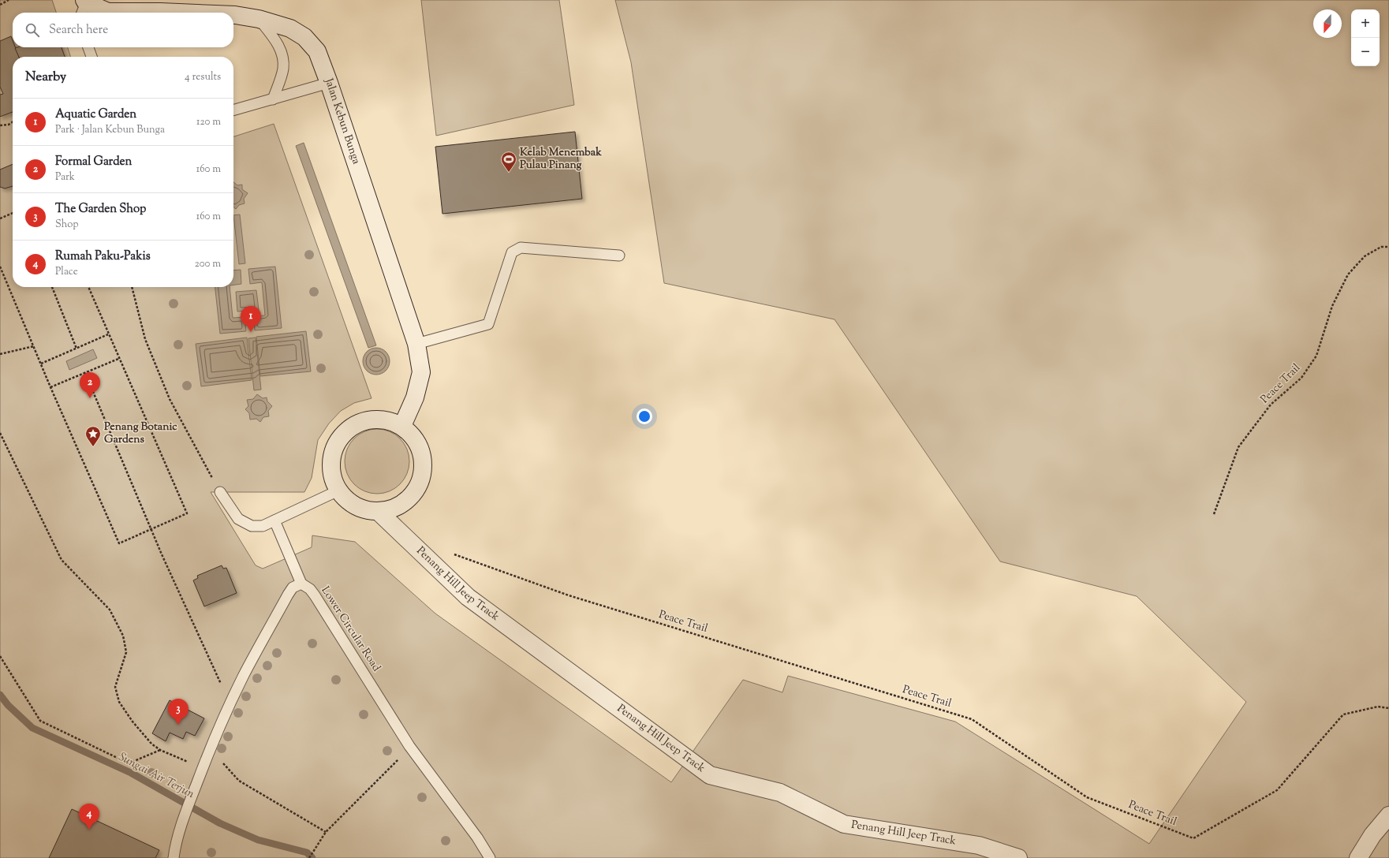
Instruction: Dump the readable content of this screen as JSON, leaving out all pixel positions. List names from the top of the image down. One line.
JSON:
{"streets":{"street":["Jalan Kebun Bunga","Penang Hill Jeep Track"],"lane":["Lower Circular Road"],"path":["Peace Trail"]},"crossings":[["Jalan Kebun Bunga","Penang Hill Jeep Track"]],"water":["Sungai Air Terjun"],"places":{"sports":["Kelab Menembak Pulau Pinang"],"place":["Penang Botanic Gardens"]},"north":"bottom","page":{"map_buttons":["+","−"],"search":"Search here","heading":["Nearby","4 results"],"list":[{"mark":"1","name":"Aquatic Garden","note":"Park · Jalan Kebun Bunga","value":"120 m"},{"mark":"2","name":"Formal Garden","note":"Park","value":"160 m"},{"mark":"3","name":"The Garden Shop","note":"Shop","value":"160 m"},{"mark":"4","name":"Rumah Paku-Pakis","note":"Place","value":"200 m"}],"pins":["1","2","3","4"]}}
